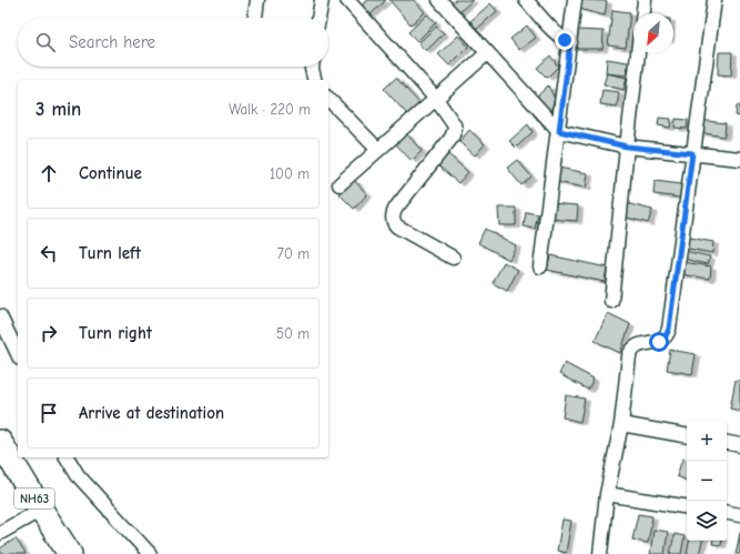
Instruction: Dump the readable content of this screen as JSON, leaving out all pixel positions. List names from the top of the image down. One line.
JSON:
{"streets":{"highway":["NH63"]},"north":"bottom left","page":{"search":"Search here","heading":["3 min","Walk · 220 m"],"list":[["Continue","100 m"],["Turn left","70 m"],["Turn right","50 m"],"Arrive at destination"],"map_buttons":["+","−"]}}
